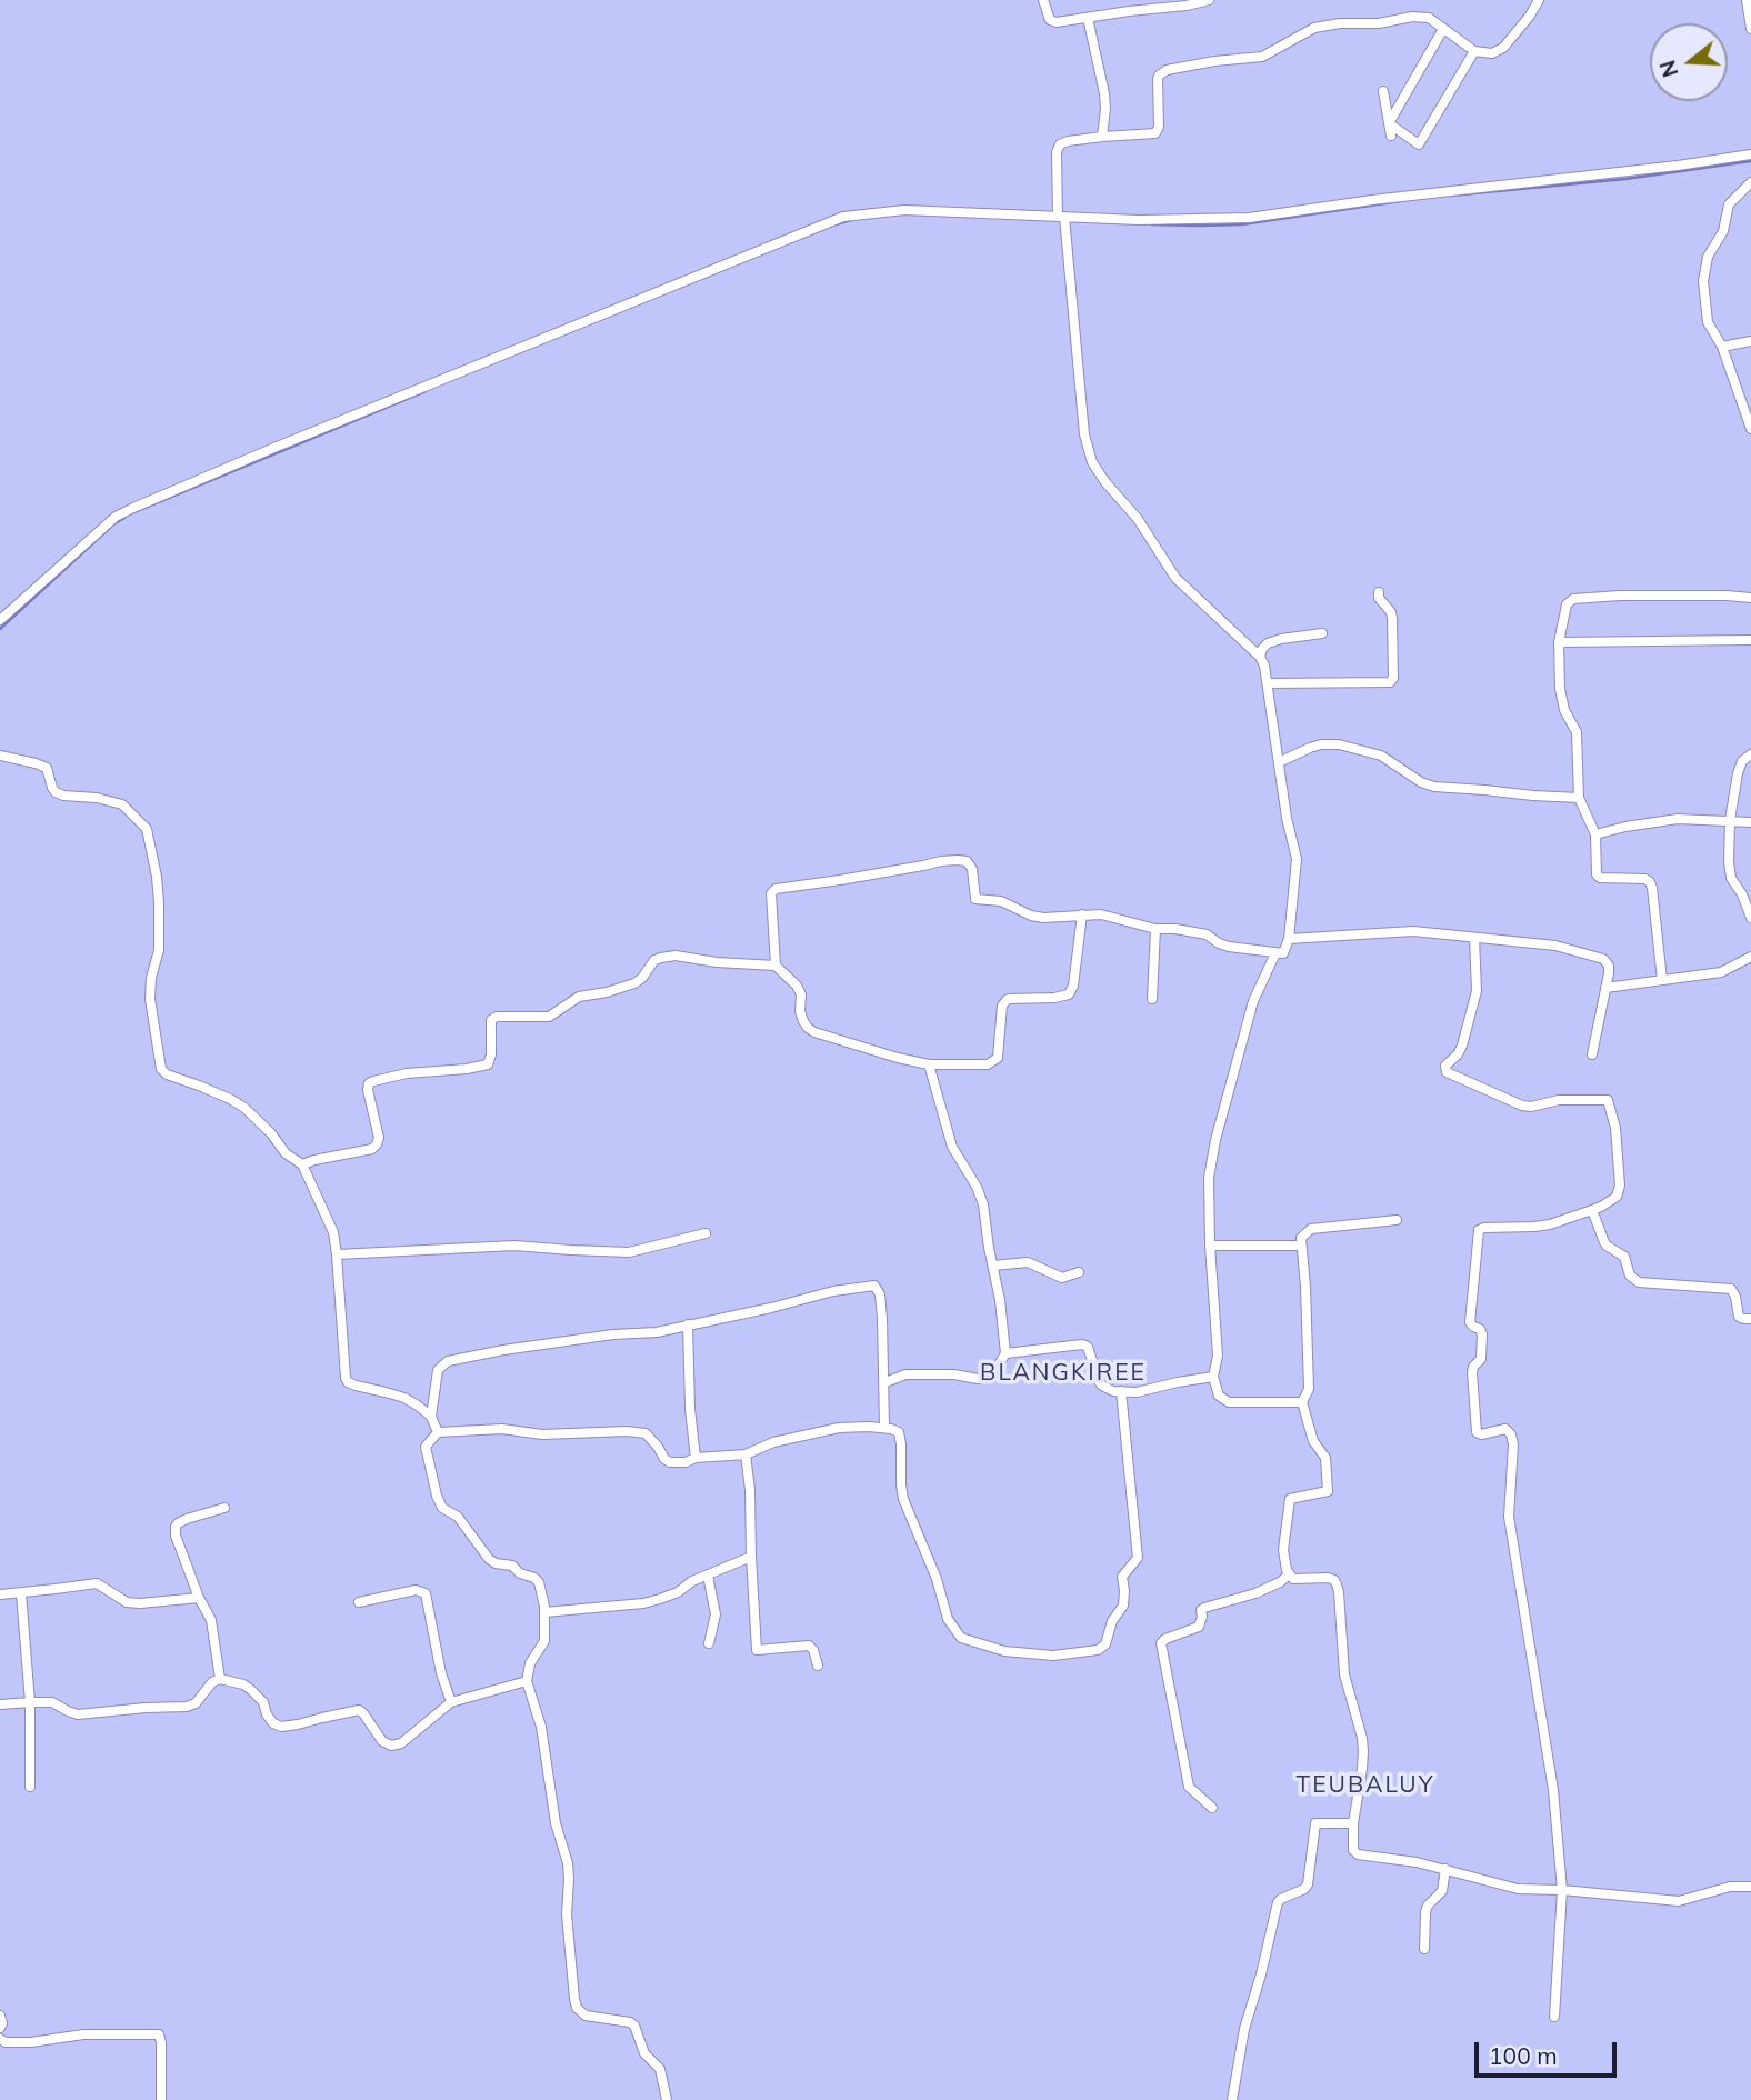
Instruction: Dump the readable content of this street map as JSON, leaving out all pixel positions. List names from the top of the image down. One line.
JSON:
{"districts":["BLANGKIREE","TEUBALUY"],"scale_bar":"100 m","north":"left"}
